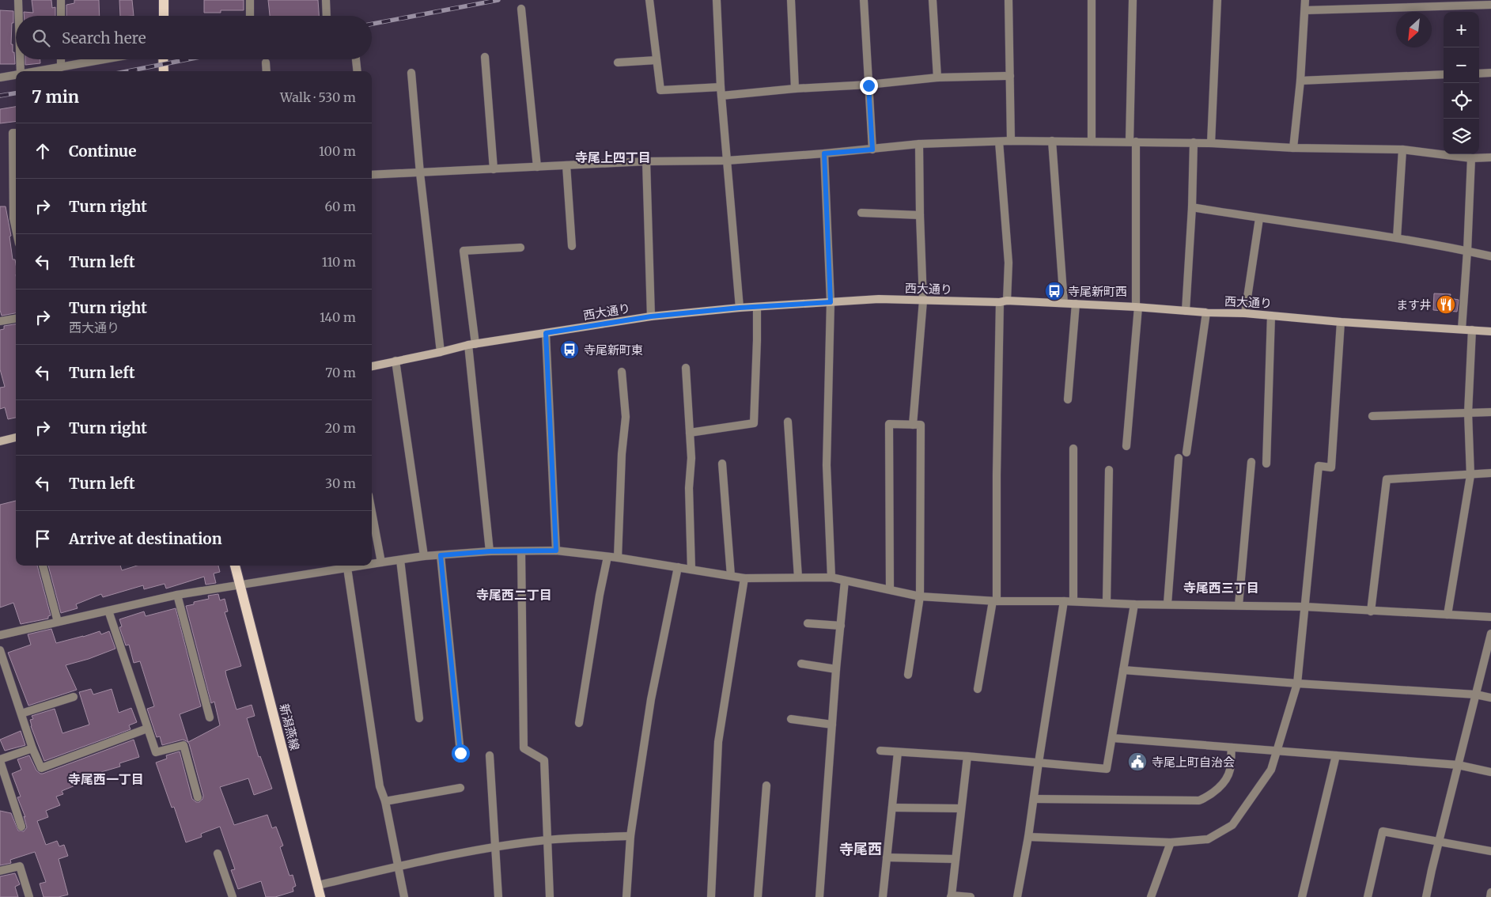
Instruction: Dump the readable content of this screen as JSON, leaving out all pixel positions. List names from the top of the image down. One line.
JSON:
{"streets":{"main road":["新潟燕線"],"street":["西大通り"]},"districts":["寺尾上四丁目","寺尾西三丁目","寺尾西二丁目","寺尾西一丁目","寺尾西"],"places":{"bus stop":["寺尾新町西","寺尾新町東"],"restaurant":["ます井"],"public building":["寺尾上町自治会"]},"north":"bottom left","page":{"map_buttons":["+","−"],"search":"Search here","heading":["7 min","Walk · 530 m"],"list":[["Continue","100 m"],["Turn right","60 m"],["Turn left","110 m"],["Turn right","西大通り","140 m"],["Turn left","70 m"],["Turn right","20 m"],["Turn left","30 m"],"Arrive at destination"]}}
